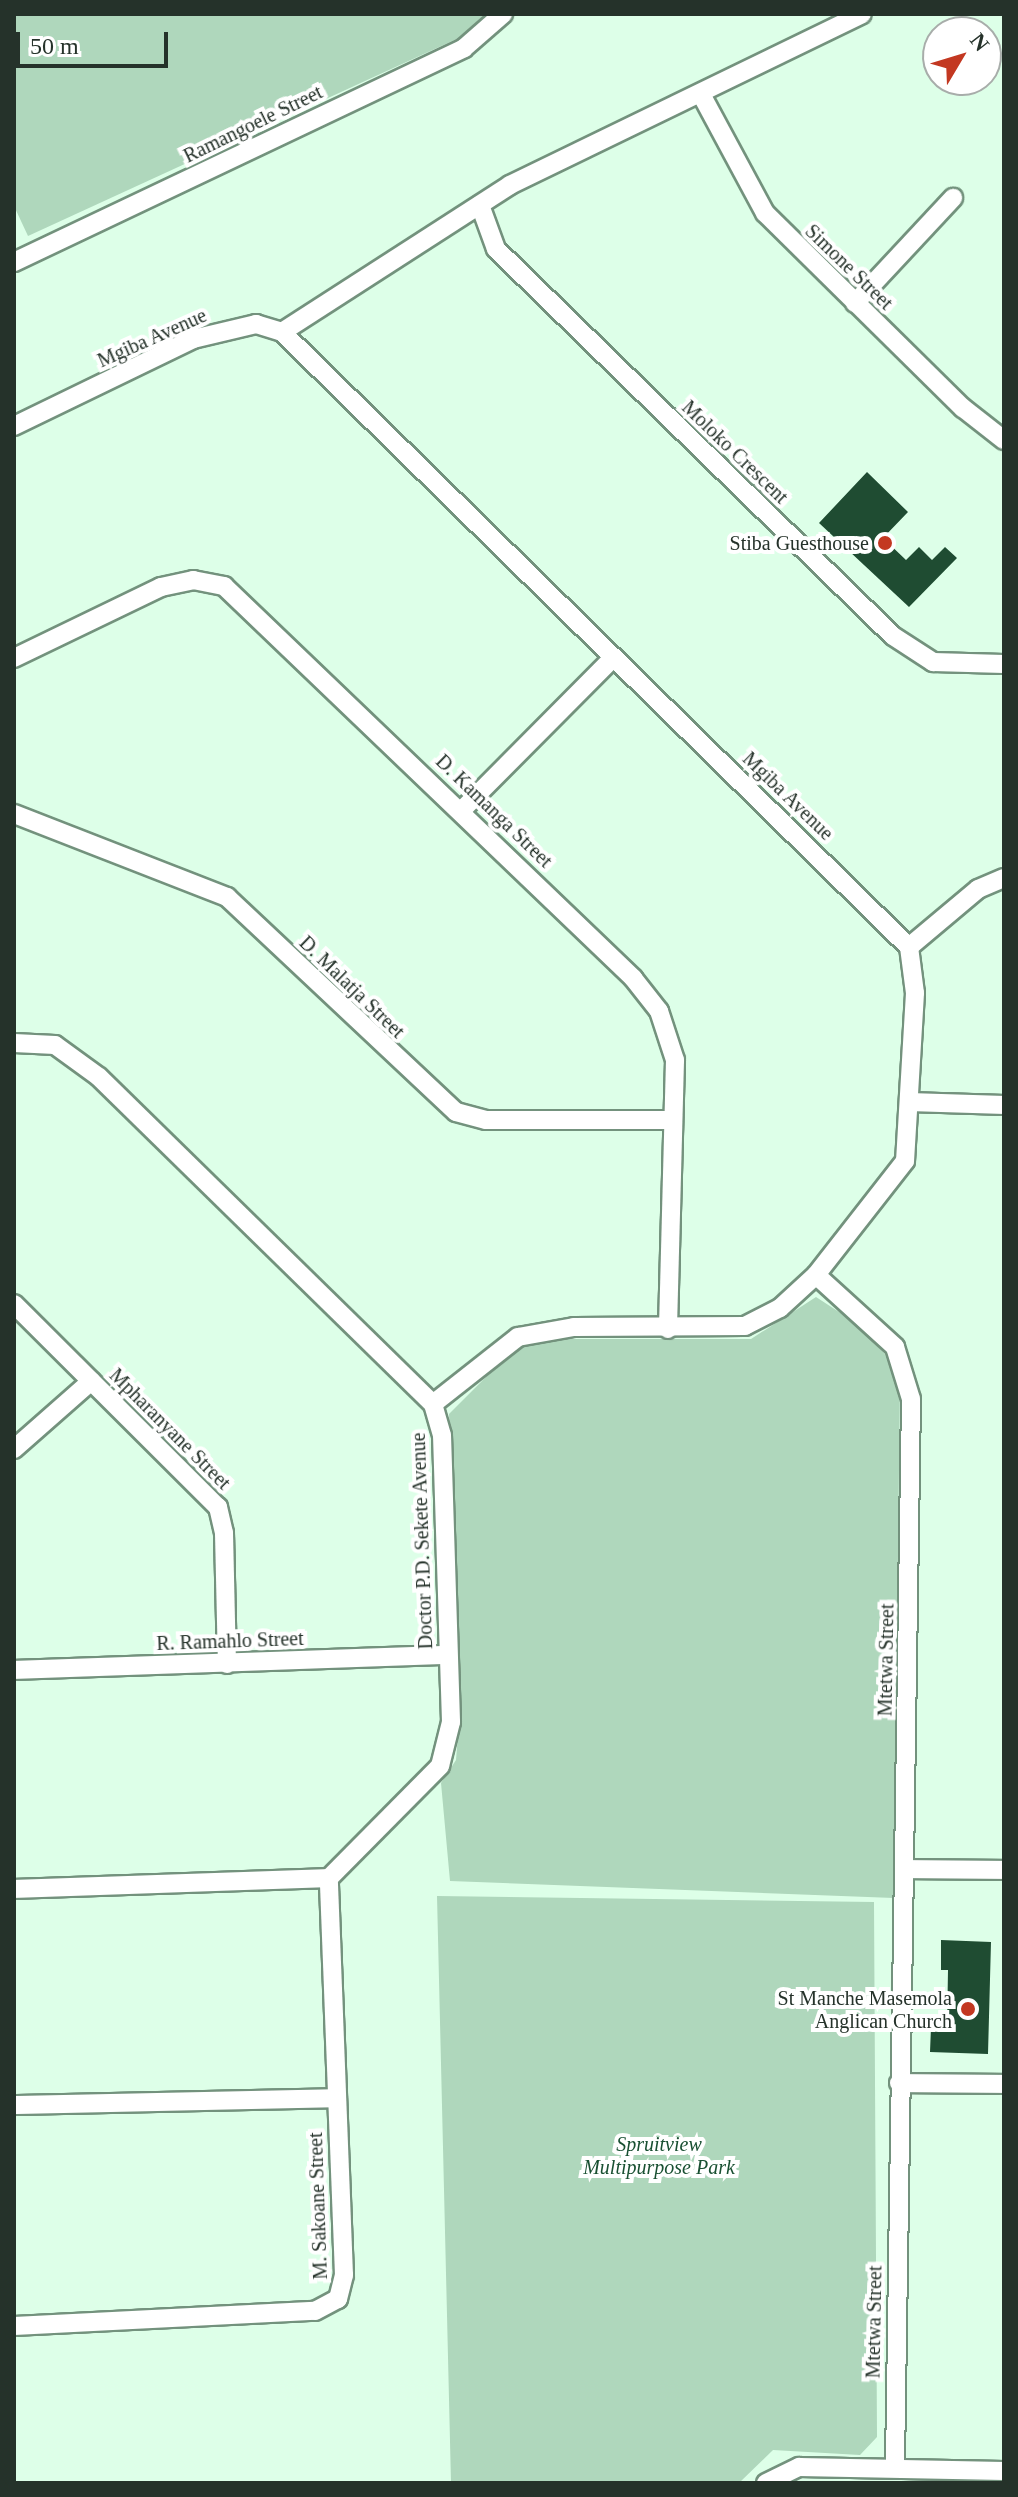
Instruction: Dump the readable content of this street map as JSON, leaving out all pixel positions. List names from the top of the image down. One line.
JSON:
{"streets":{"street":["Ramangoele Street","Simone Street","Mgiba Avenue","Moloko Crescent","D. Kamanga Street","D. Malatja Street","Mpharanyane Street","Doctor P.D. Sekete Avenue","R. Ramahlo Street","Mtetwa Street","M. Sakoane Street"]},"crossings":[["D. Kamanga Street","D. Malatja Street"],["Mpharanyane Street","R. Ramahlo Street"],["Doctor P.D. Sekete Avenue","R. Ramahlo Street"],["Doctor P.D. Sekete Avenue","M. Sakoane Street"]],"parks":["Spruitview Multipurpose Park"],"places":["Stiba Guesthouse","St Manche Masemola Anglican Church"],"scale_bar":"50 m","north":"top right"}
